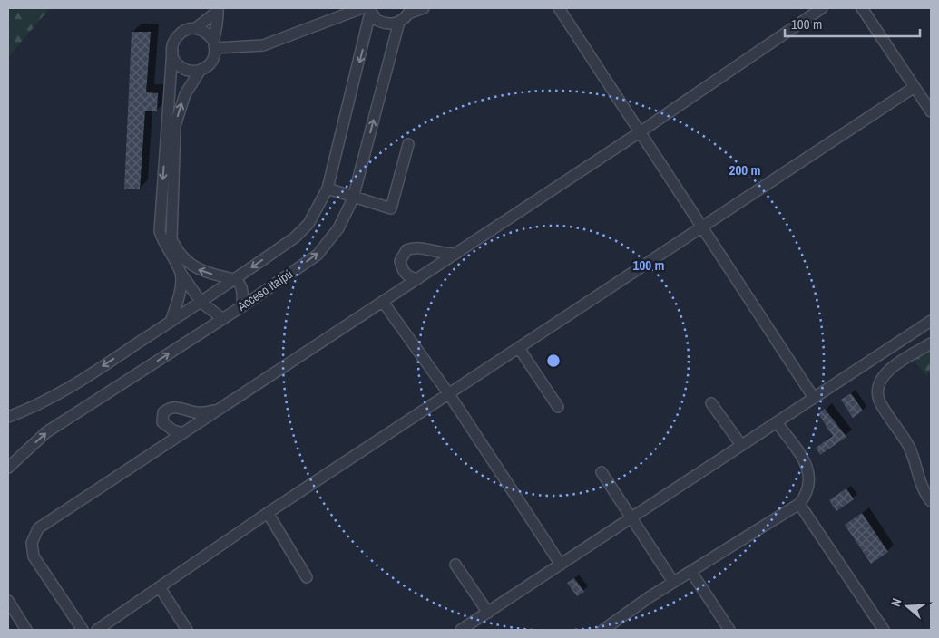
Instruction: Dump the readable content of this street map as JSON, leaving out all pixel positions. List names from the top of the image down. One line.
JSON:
{"streets":{"street":["Acceso Itaipú"]},"scale_bar":"100 m","north":"left","rings":["200 m","100 m"]}
